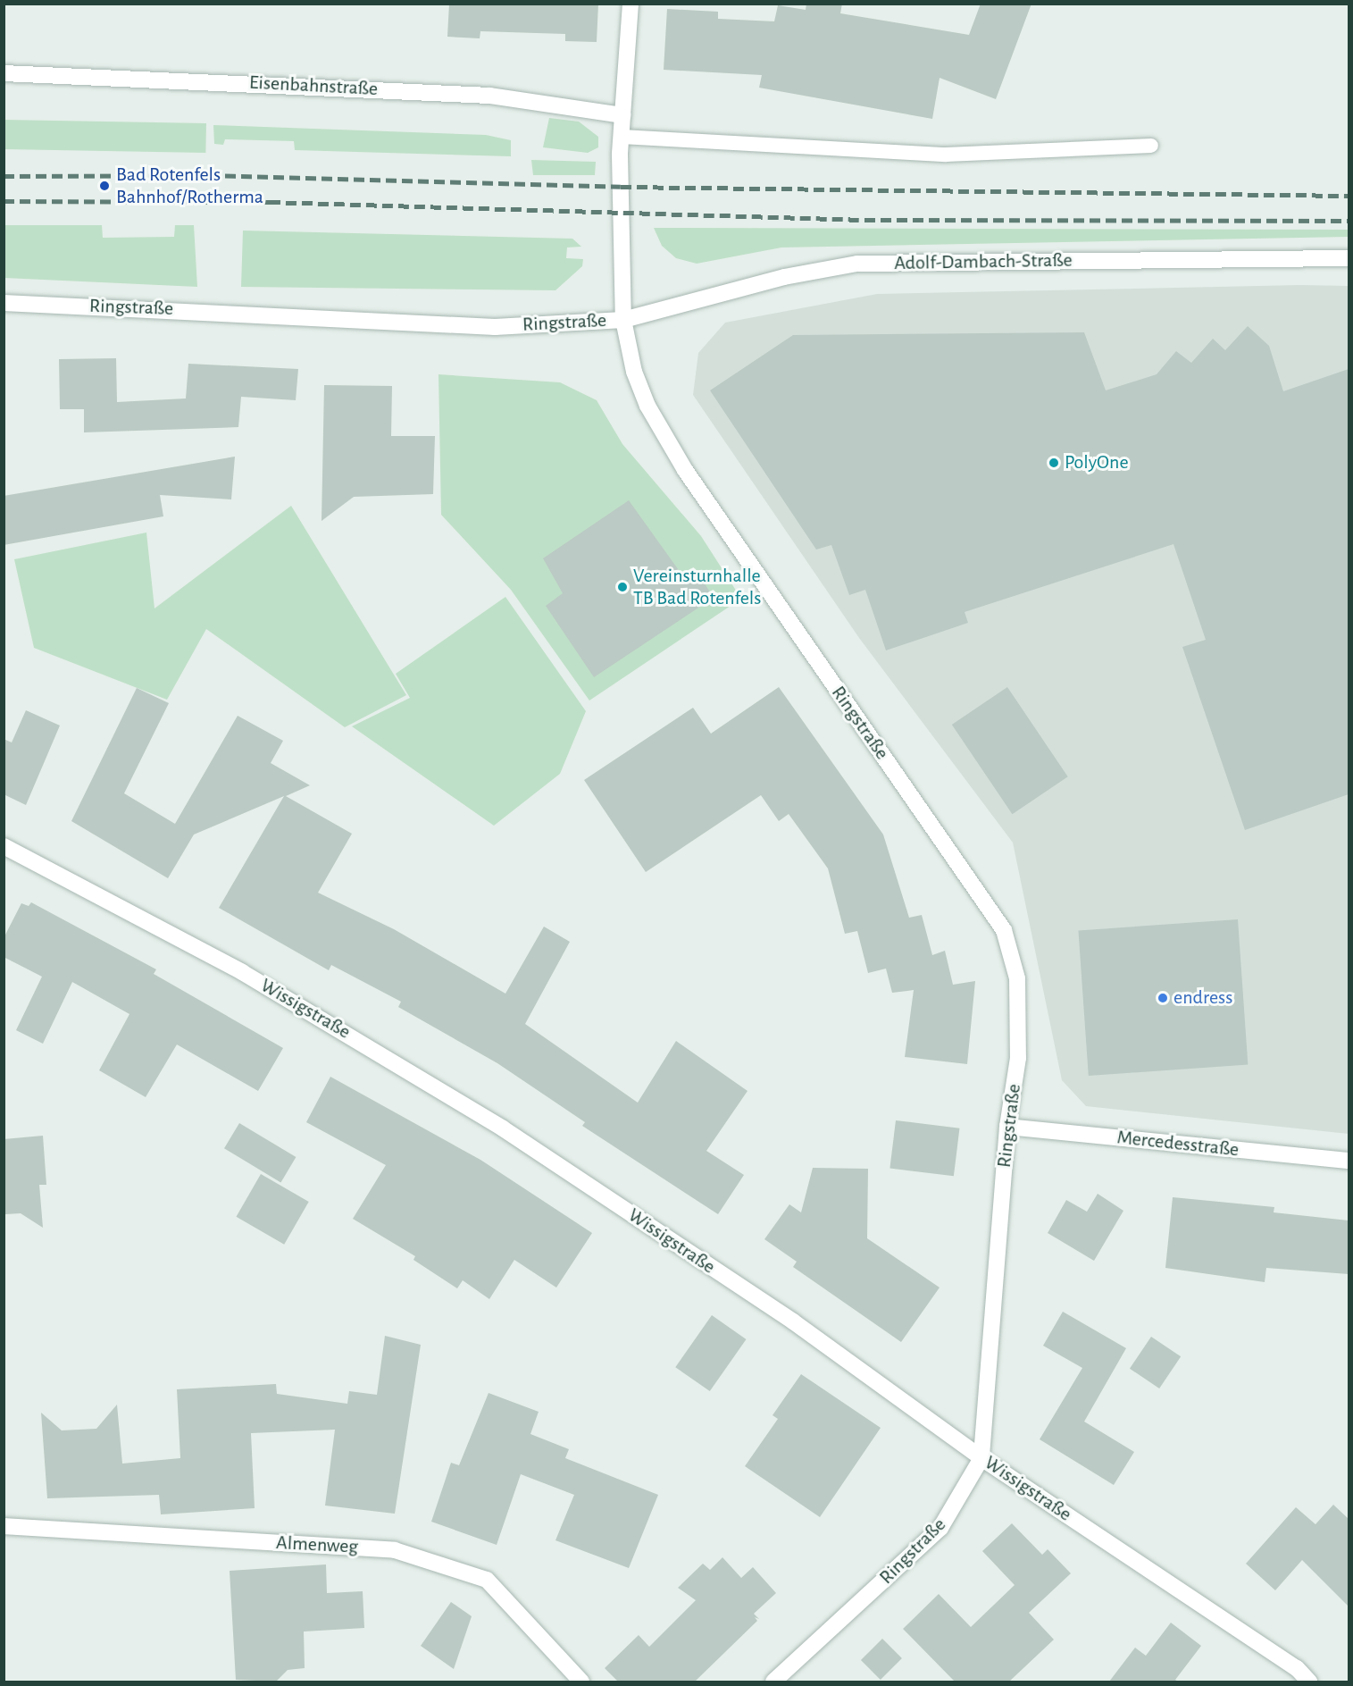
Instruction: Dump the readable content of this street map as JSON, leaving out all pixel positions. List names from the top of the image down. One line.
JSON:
{"streets":{"street":["Eisenbahnstraße","Adolf-Dambach-Straße","Ringstraße","Wissigstraße","Mercedesstraße","Almenweg"]},"crossings":[["Adolf-Dambach-Straße","Ringstraße"],["Ringstraße","Wissigstraße"],["Ringstraße","Mercedesstraße"]],"places":["Bad Rotenfels Bahnhof/Rotherma","PolyOne","Vereinsturnhalle TB Bad Rotenfels","endress"]}
